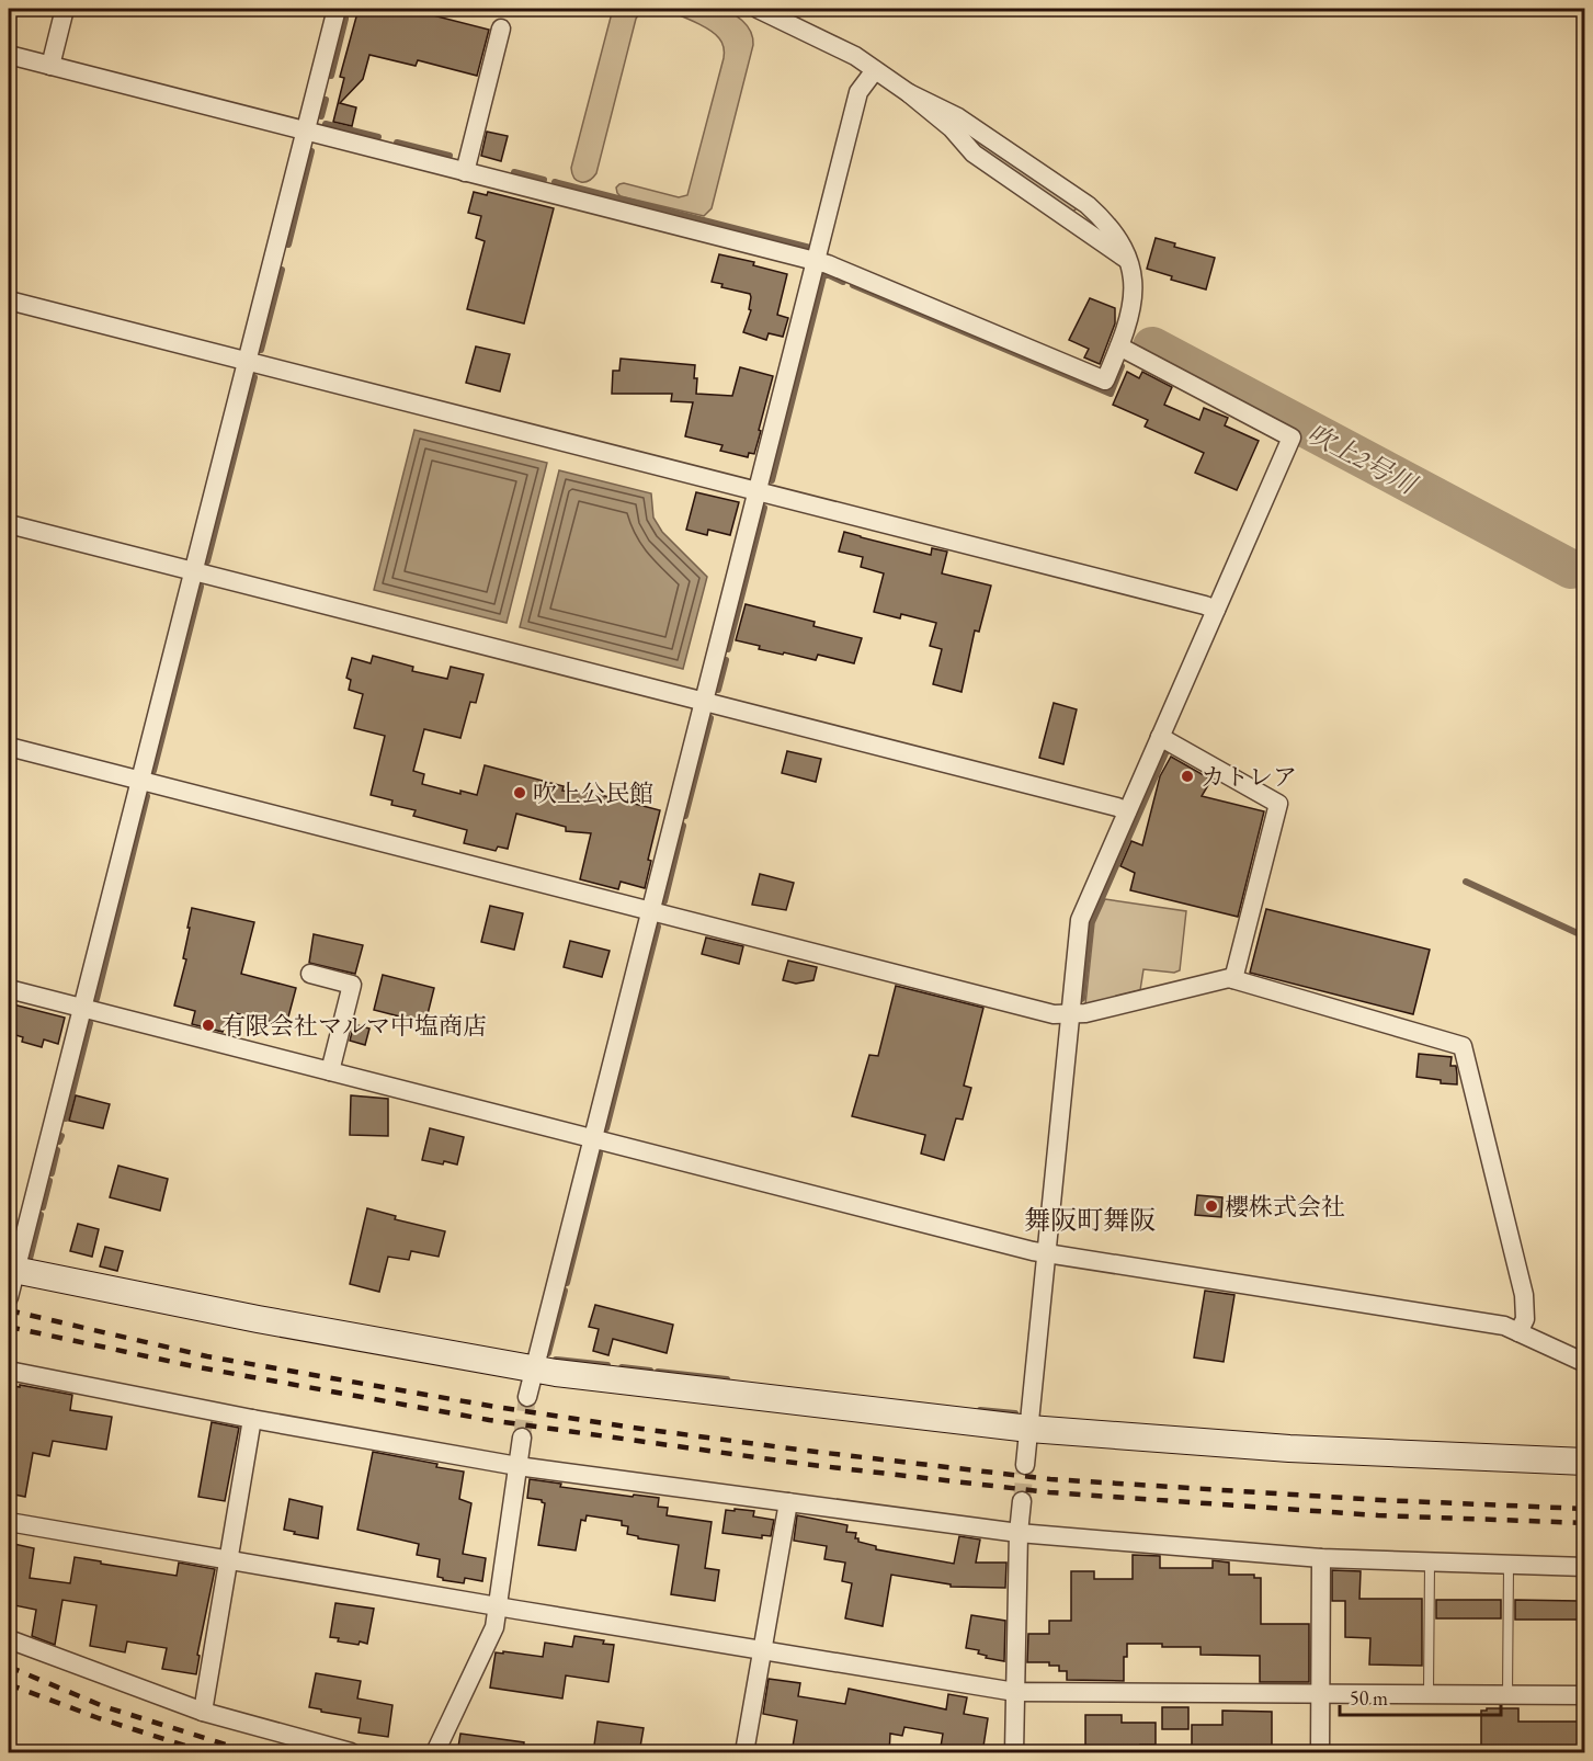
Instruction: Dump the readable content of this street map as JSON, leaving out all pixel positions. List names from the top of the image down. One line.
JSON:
{"districts":["舞阪町舞阪"],"water":["吹上2号川"],"places":["カトレア","吹上公民館","有限会社マルマ中塩商店","櫻株式会社"],"scale_bar":"50 m"}
